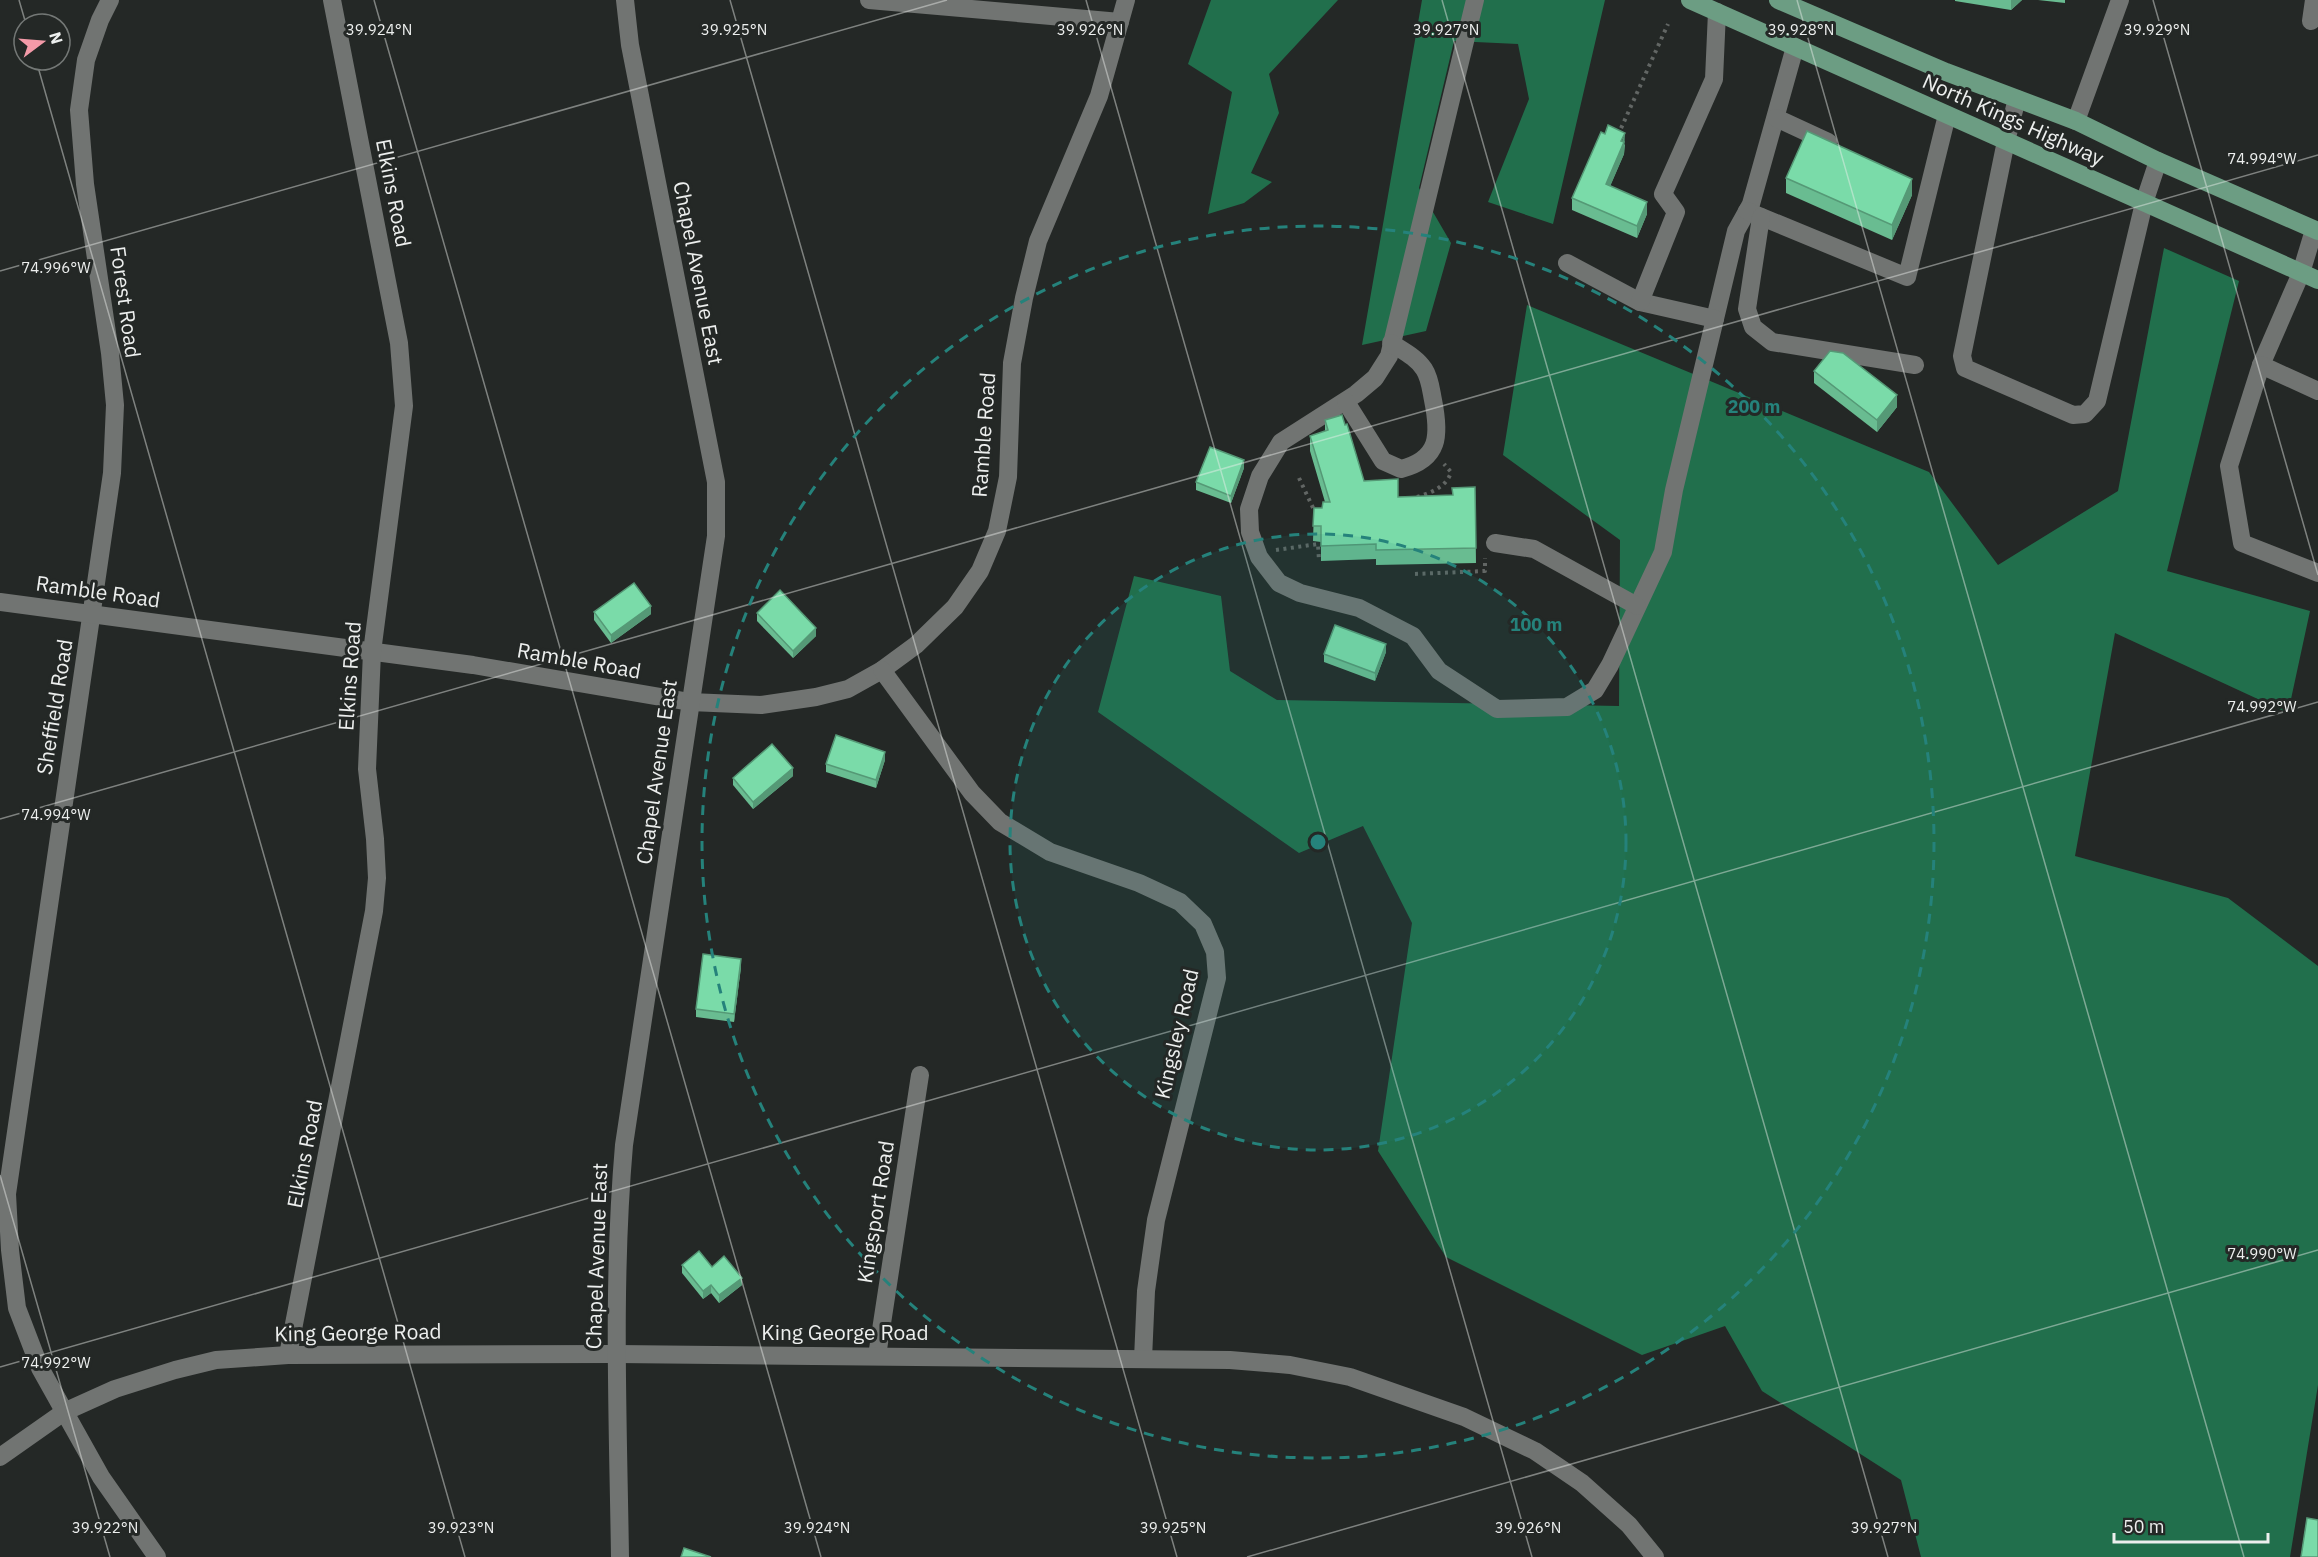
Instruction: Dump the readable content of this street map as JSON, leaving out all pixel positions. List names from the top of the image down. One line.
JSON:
{"streets":{"main road":["North Kings Highway"],"street":["Elkins Road","Chapel Avenue East","Forest Road","Ramble Road","Sheffield Road","Kingsley Road","Kingsport Road","King George Road"]},"crossings":[["Elkins Road","Ramble Road"],["Elkins Road","King George Road"],["Chapel Avenue East","Ramble Road"],["Chapel Avenue East","King George Road"],["Forest Road","Ramble Road"],["Forest Road","Sheffield Road"],["Ramble Road","Sheffield Road"],["Ramble Road","Kingsley Road"],["Sheffield Road","King George Road"],["Kingsley Road","King George Road"],["Kingsport Road","King George Road"]],"scale_bar":"50 m","north":"right","coordinates":["39.924°N","39.925°N","39.926°N","39.927°N","39.928°N","39.929°N","74.994°W","74.996°W","74.992°W","74.990°W","39.922°N","39.923°N"],"rings":["200 m","100 m"]}
